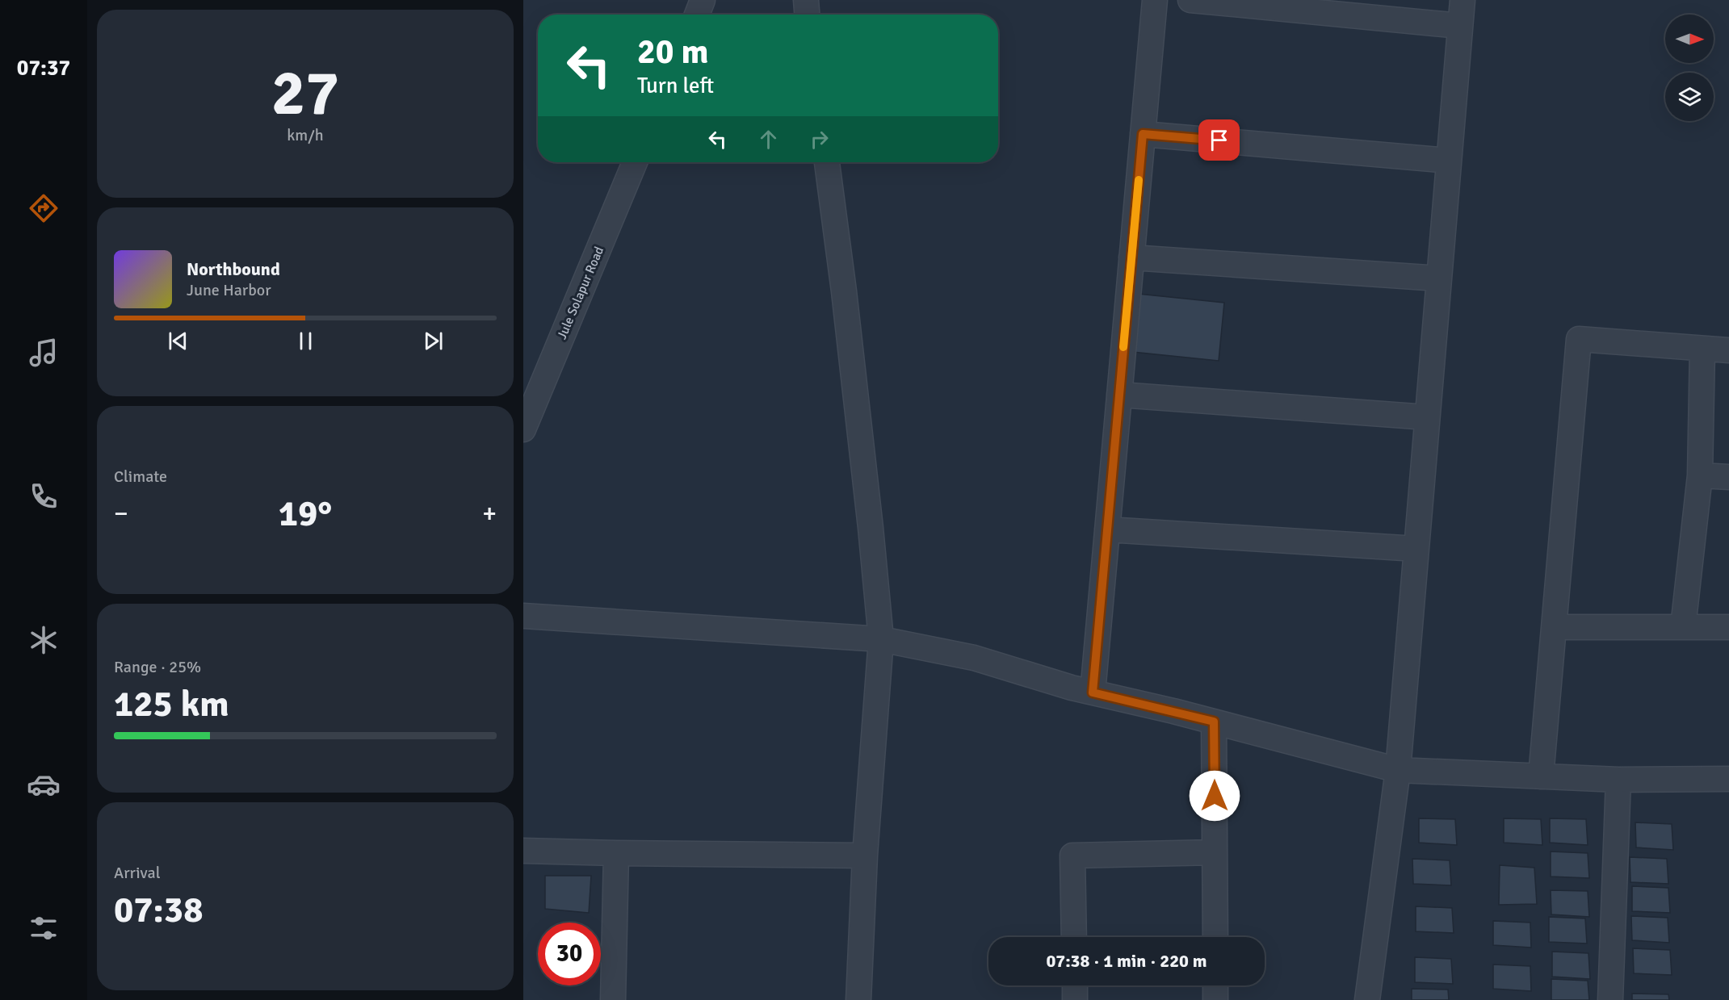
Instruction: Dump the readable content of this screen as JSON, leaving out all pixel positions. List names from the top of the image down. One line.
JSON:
{"streets":{"street":["Jule Solapur Road"]},"north":"right","page":{"tabs":"07:37","tile":[["27","km/h"],"Climate",["Range · 25%","125 km"],["Arrival","07:38"]],"turn":["20 m","Turn left"],"song":["Northbound","June Harbor"],"heat":["−","19°","+"],"limit":"30","trip":"07:38 · 1 min · 220 m"}}
